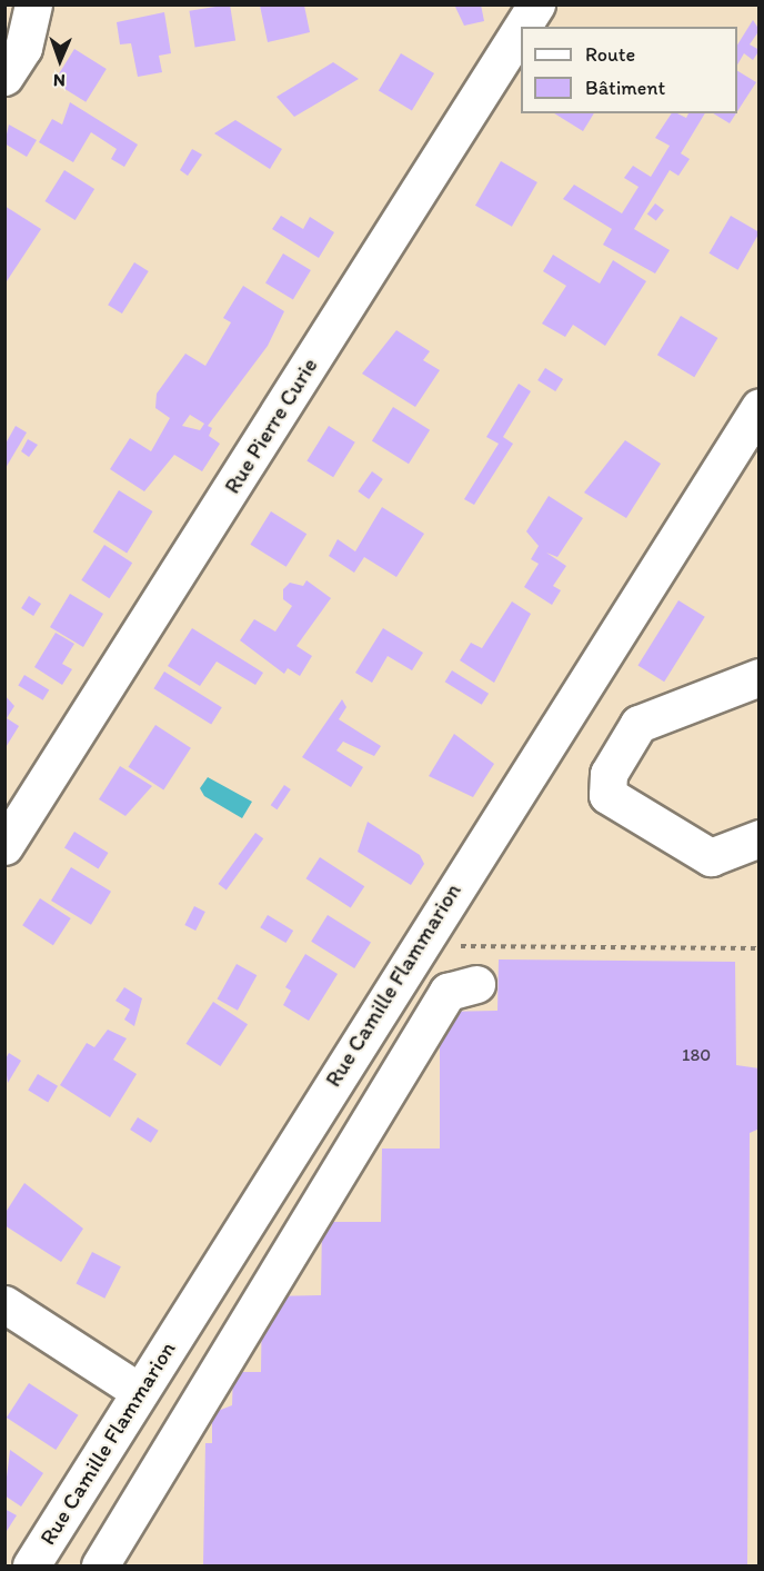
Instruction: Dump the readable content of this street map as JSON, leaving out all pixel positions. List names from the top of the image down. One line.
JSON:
{"streets":{"street":["Rue Pierre Curie","Rue Camille Flammarion"]},"house_numbers":["180"],"legend":["Route","Bâtiment"],"north":"bottom"}
